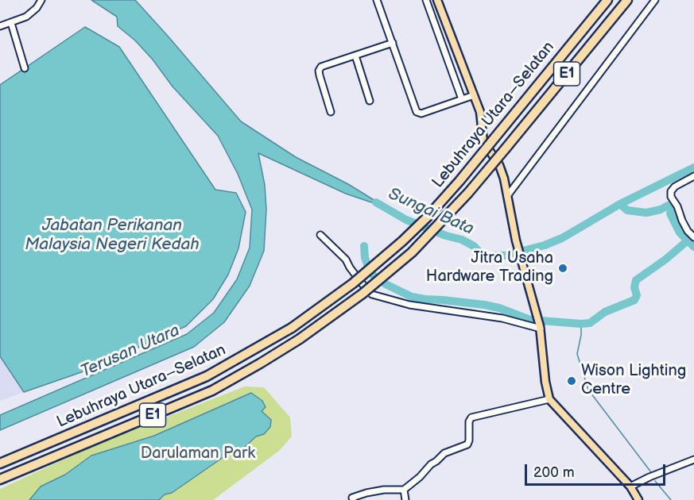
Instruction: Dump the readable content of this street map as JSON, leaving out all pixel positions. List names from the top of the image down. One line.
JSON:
{"streets":{"highway":["E1","Lebuhraya Utara–Selatan"]},"water":["Sungai Bata","Jabatan Perikanan Malaysia Negeri Kedah","Terusan Utara"],"parks":["Darulaman Park"],"places":["Jitra Usaha Hardware Trading","Wison Lighting Centre"],"scale_bar":"200 m"}
